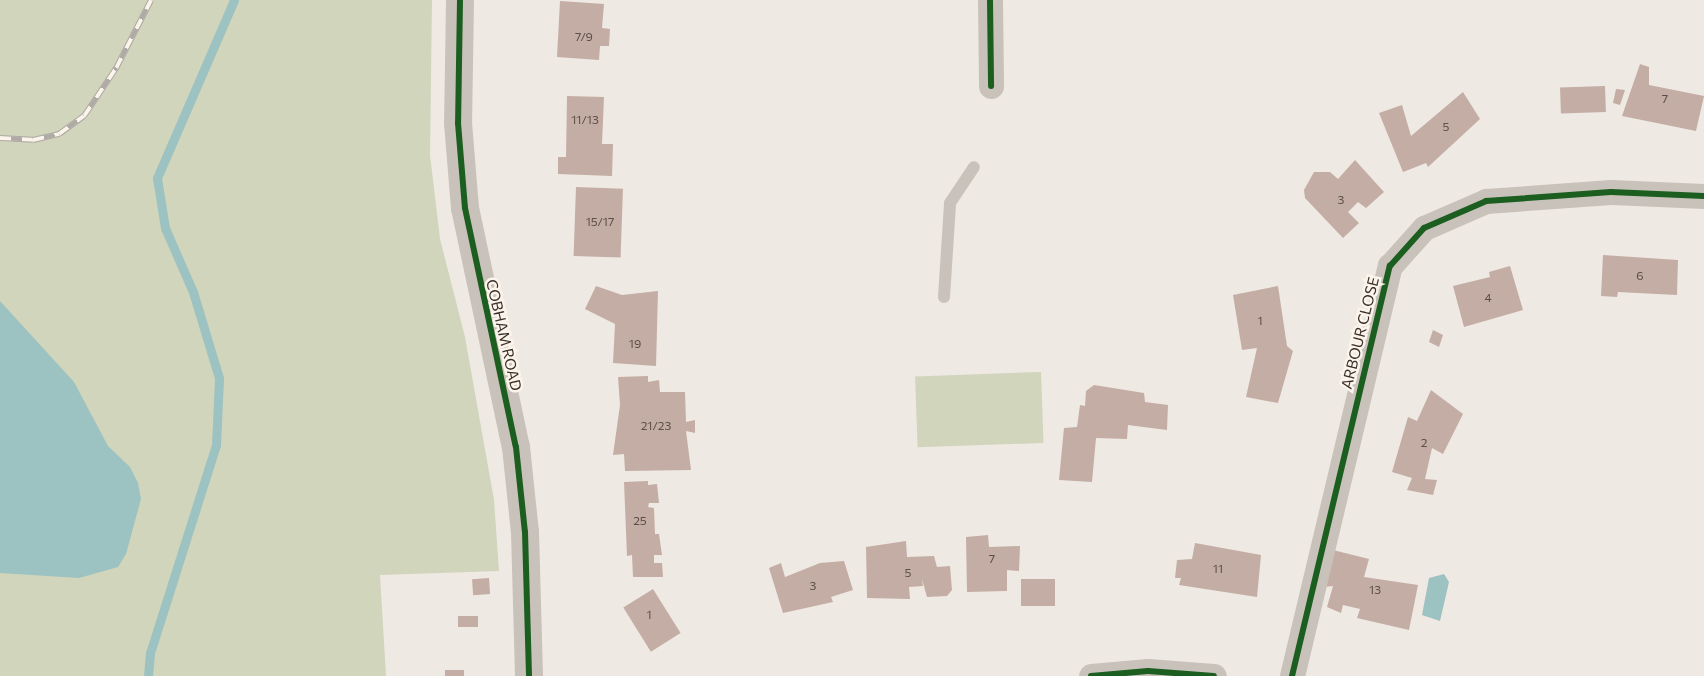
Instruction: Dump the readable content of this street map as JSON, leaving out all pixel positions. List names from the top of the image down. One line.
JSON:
{"streets":{"street":["ARBOUR CLOSE","COBHAM ROAD"]},"house_numbers":["7/9","7","11/13","5","3","15/17","6","4","1","19","21/23","2","25","7","11","5","3","13","1"]}
